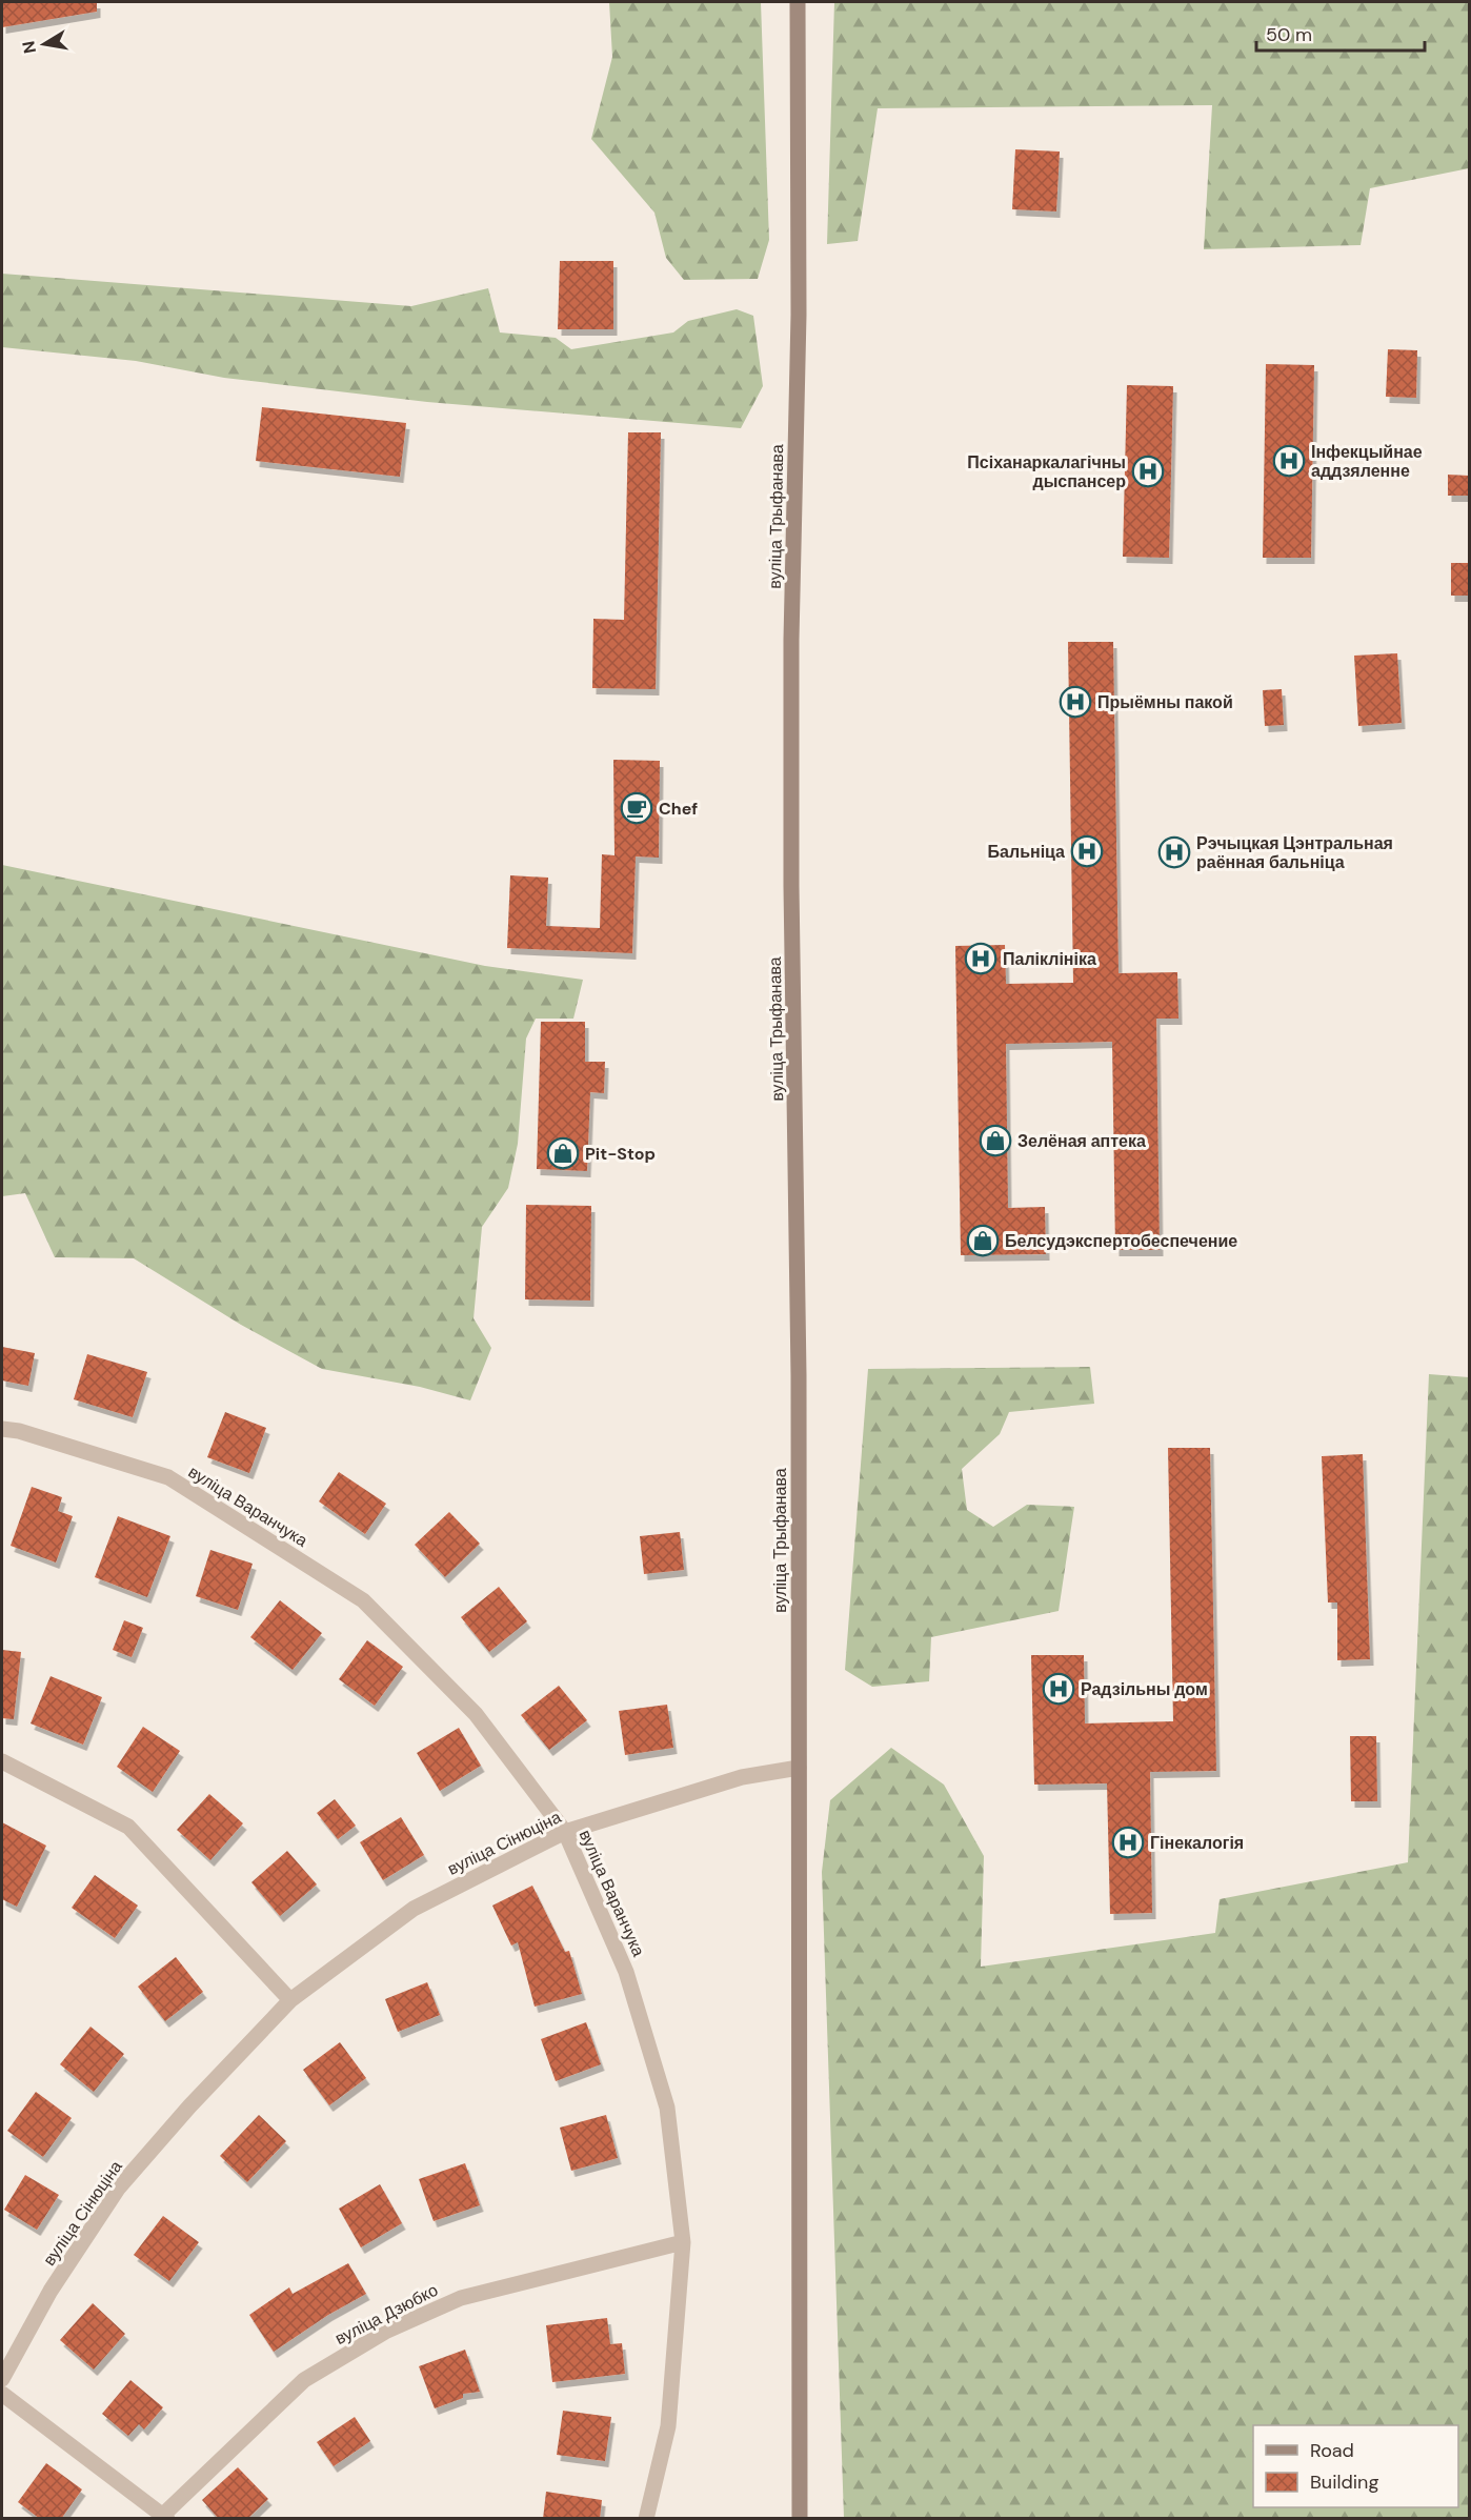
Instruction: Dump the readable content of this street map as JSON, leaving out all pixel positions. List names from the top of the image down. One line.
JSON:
{"streets":{"street":["вуліца Трыфанава","вуліца Варанчука","вуліца Сінюціна","вуліца Дзюбко"]},"crossings":[["вуліца Трыфанава","вуліца Сінюціна"],["вуліца Варанчука","вуліца Сінюціна"],["вуліца Варанчука","вуліца Дзюбко"]],"places":{"hospital":["Інфекцыйнае аддзяленне","Псіханаркалагічны дыспансер","Прыёмны пакой","Бальніца","Рэчыцкая Цэнтральная раённая бальніца","Паліклініка","Радзільны дом","Гінекалогія"],"cafe":["Chef"],"shop":["Зелёная аптека","Pit-Stop","Белсудэкспертобеспечение"]},"legend":["Road","Building"],"scale_bar":"50 m","north":"left"}
